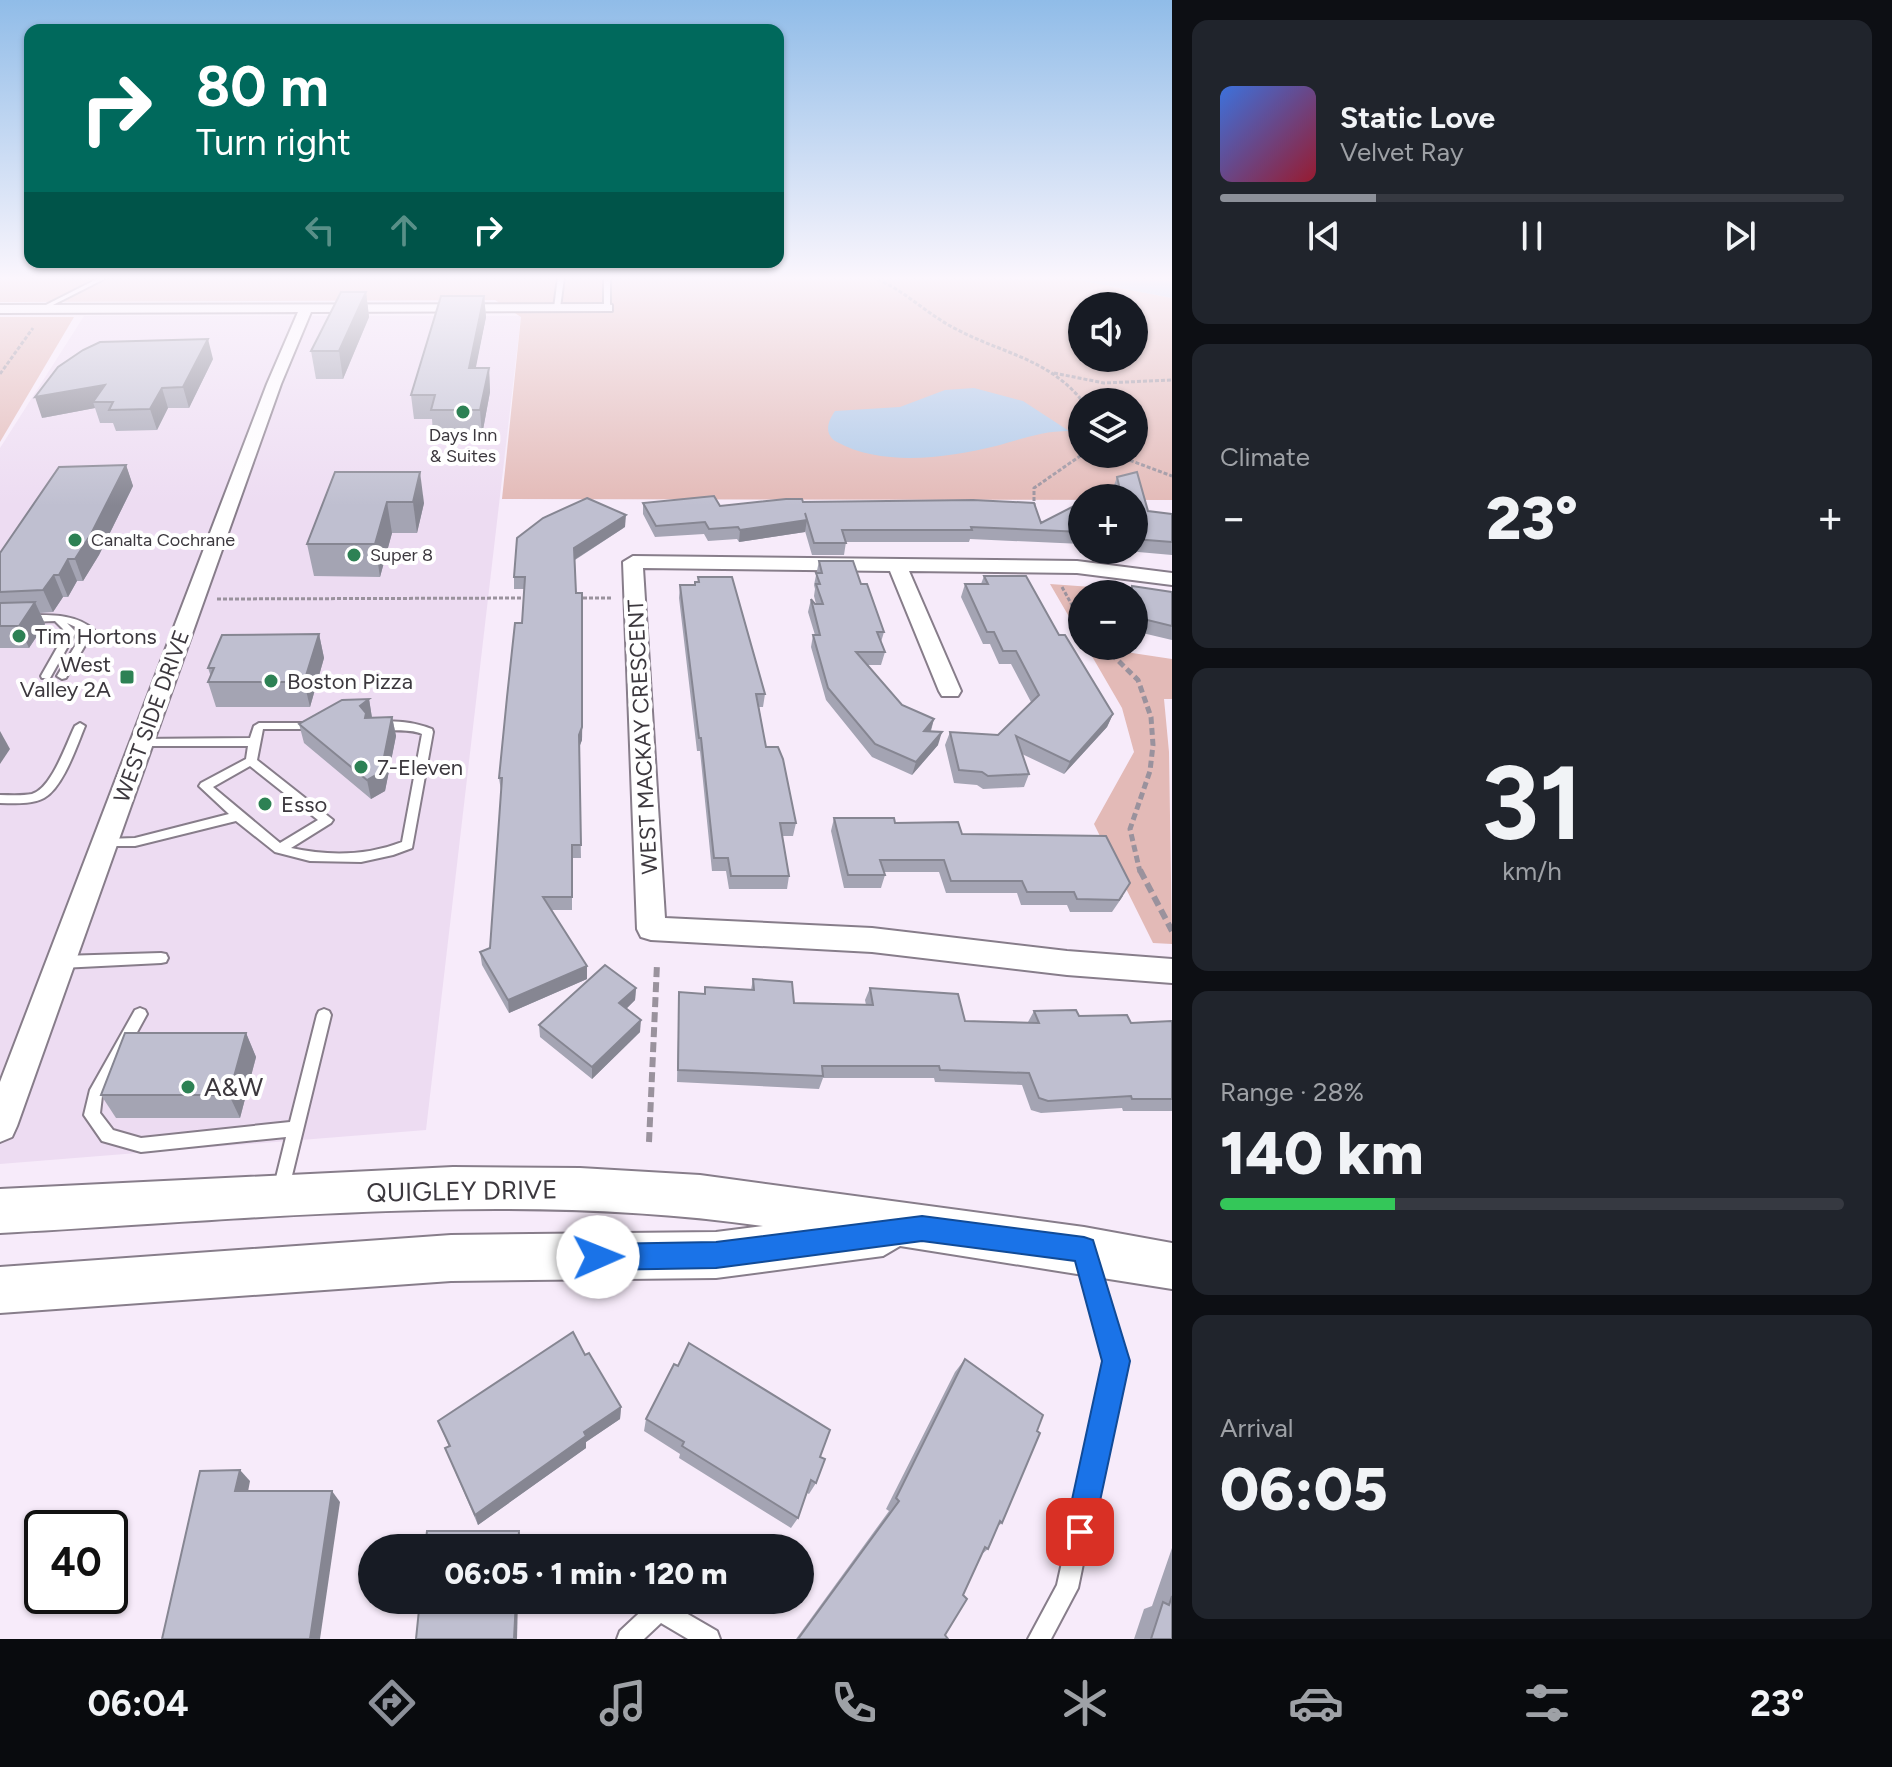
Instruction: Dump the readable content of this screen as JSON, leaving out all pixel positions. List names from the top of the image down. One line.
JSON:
{"streets":{"street":["WEST SIDE DRIVE","WEST MACKAY CRESCENT","QUIGLEY DRIVE"]},"places":{"other":["Days Inn & Suites","Canalta Cochrane","Super 8","Tim Hortons","Boston Pizza","7-Eleven","Esso","A&W"],"transit":["West Valley 2A"]},"page":{"turn":["80 m","Turn right"],"song":["Static Love","Velvet Ray"],"map_buttons":["+","−"],"tile":["Climate",["31","km/h"],["Range · 28%","140 km"],["Arrival","06:05"]],"heat":["−","23°","+"],"limit":"40","trip":"06:05 · 1 min · 120 m","tabs":["06:04","23°"]}}
